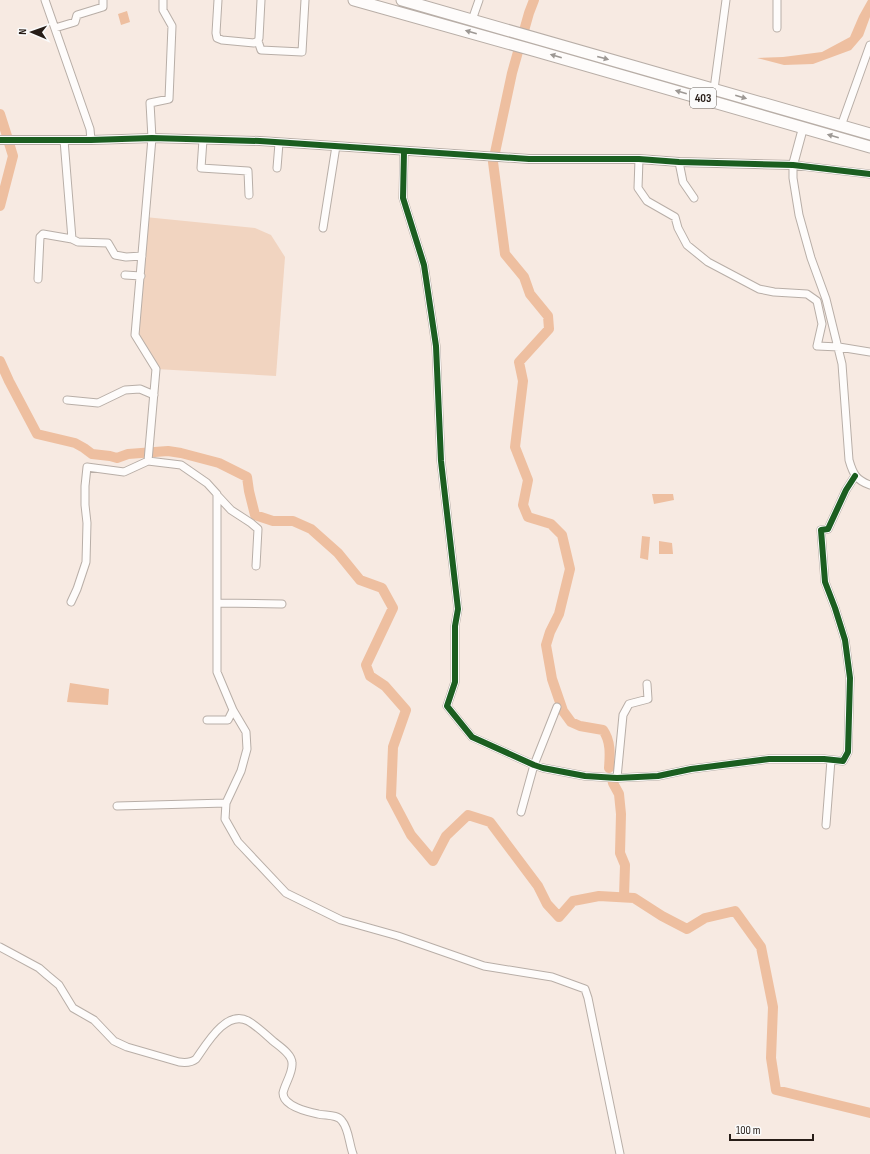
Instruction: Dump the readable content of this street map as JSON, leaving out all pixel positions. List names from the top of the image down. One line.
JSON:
{"streets":{"highway":["403"]},"scale_bar":"100 m","north":"left"}
